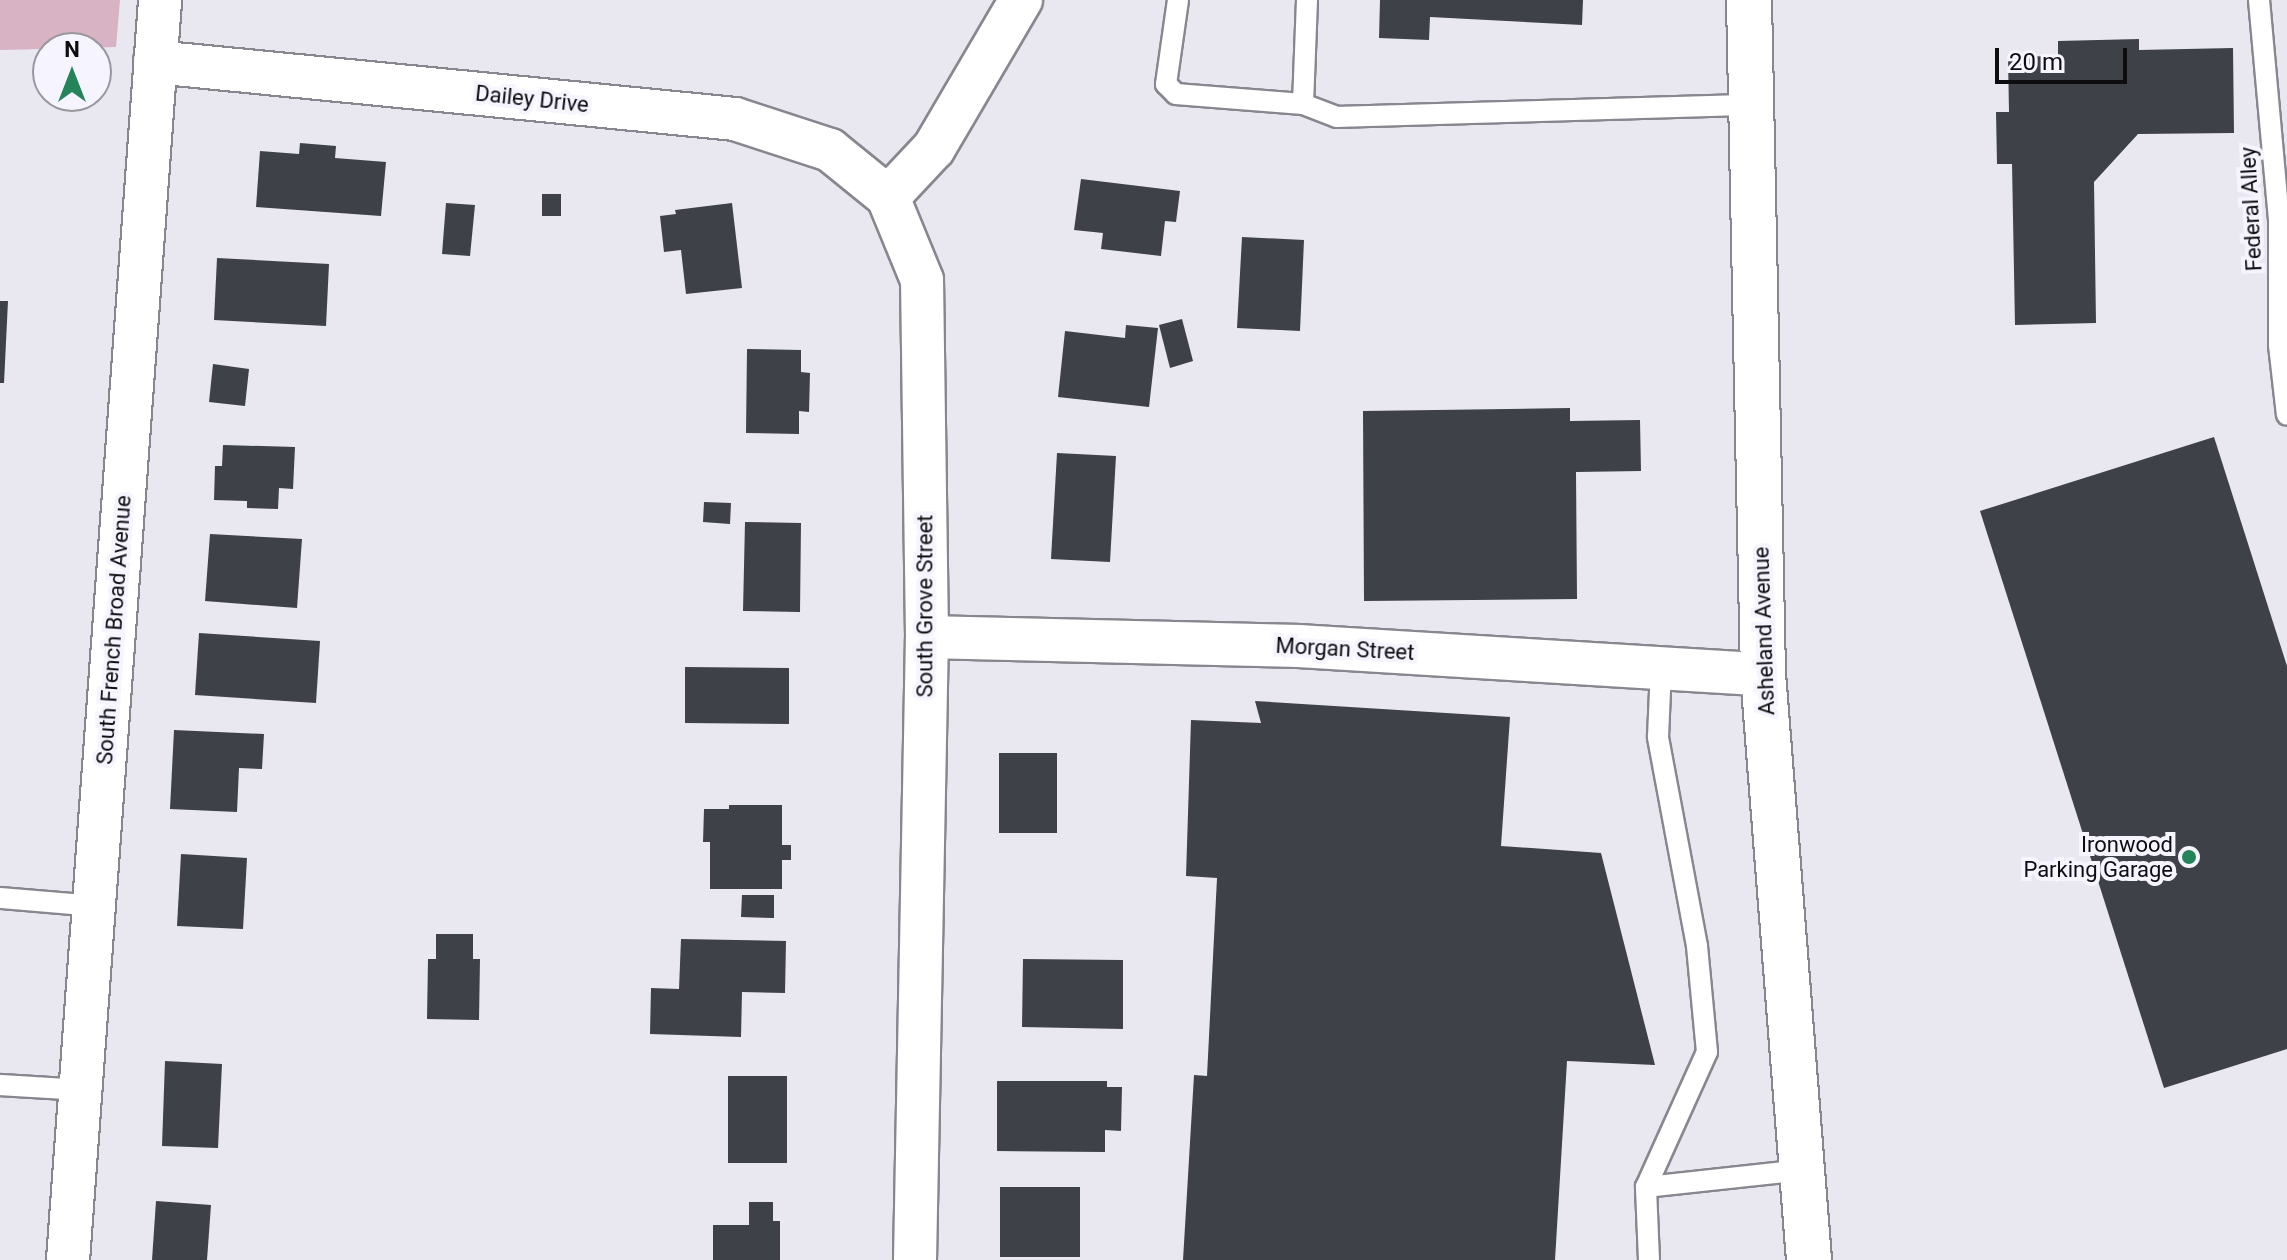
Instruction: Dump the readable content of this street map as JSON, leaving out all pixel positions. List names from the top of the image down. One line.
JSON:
{"streets":{"main road":["Asheland Avenue"],"street":["Dailey Drive","South Grove Street","South French Broad Avenue","Morgan Street"],"lane":["Federal Alley"]},"crossings":[["Dailey Drive","South Grove Street"],["Dailey Drive","South French Broad Avenue"],["South Grove Street","Morgan Street"],["Asheland Avenue","Morgan Street"]],"places":["Ironwood Parking Garage"],"scale_bar":"20 m","north":"top"}
